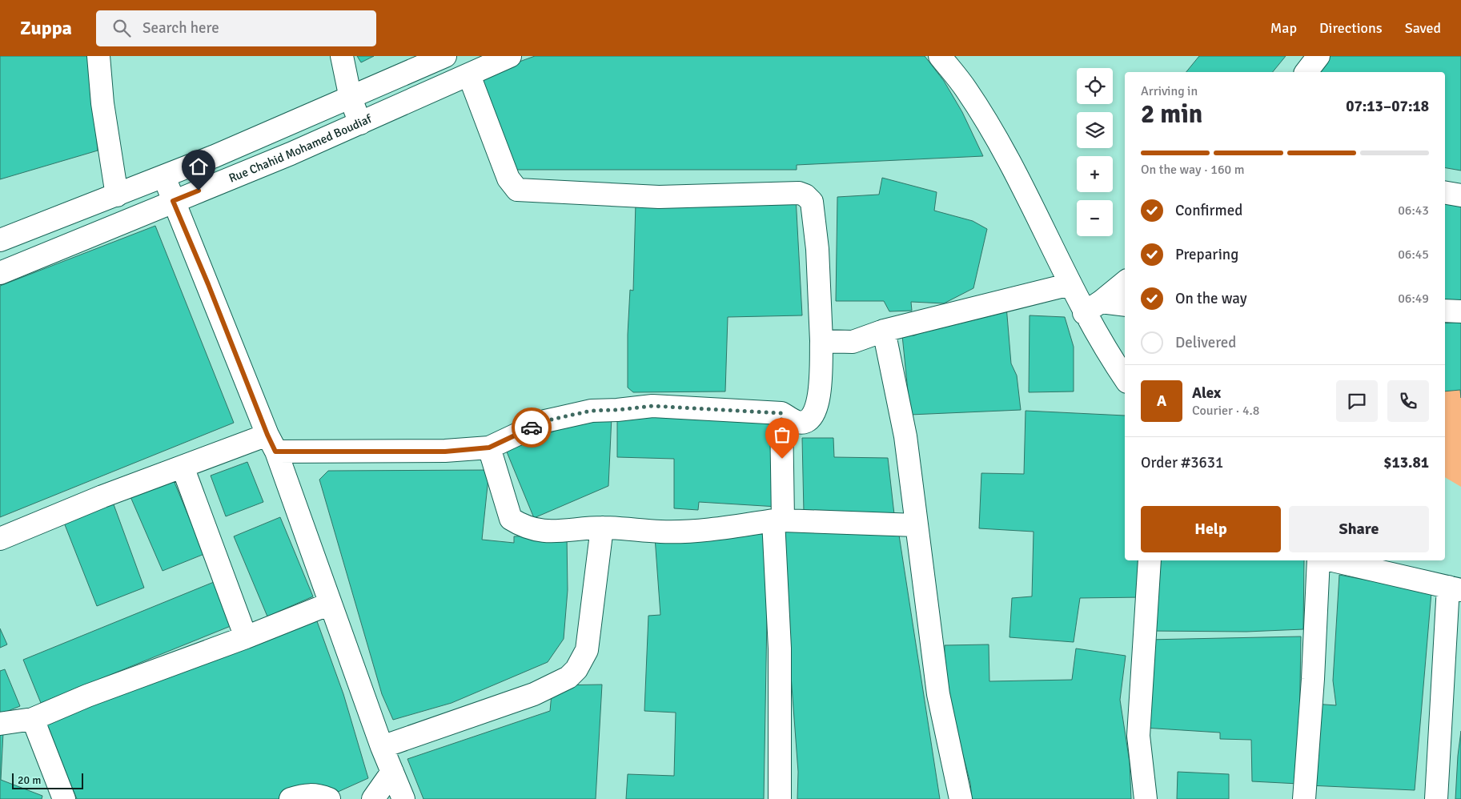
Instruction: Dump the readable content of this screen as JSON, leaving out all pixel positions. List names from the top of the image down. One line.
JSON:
{"streets":{"street":["Rue Chahid Mohamed Boudiaf"]},"scale_bar":"20 m","page":{"header":"Zuppa","search":"Search here","nav":["Map","Directions","Saved"],"map_buttons":["+","−"],"heading":["2 min","Arriving in","07:13–07:18"],"panel":["Alex","Courier · 4.8","Order #3631","$13.81"],"bar":"On the way · 160 m","list":[["Confirmed","06:43"],["Preparing","06:45"],["On the way","06:49"],"Delivered"],"round":"A","buttons":["Help","Share"],"scale":"20 m"}}
